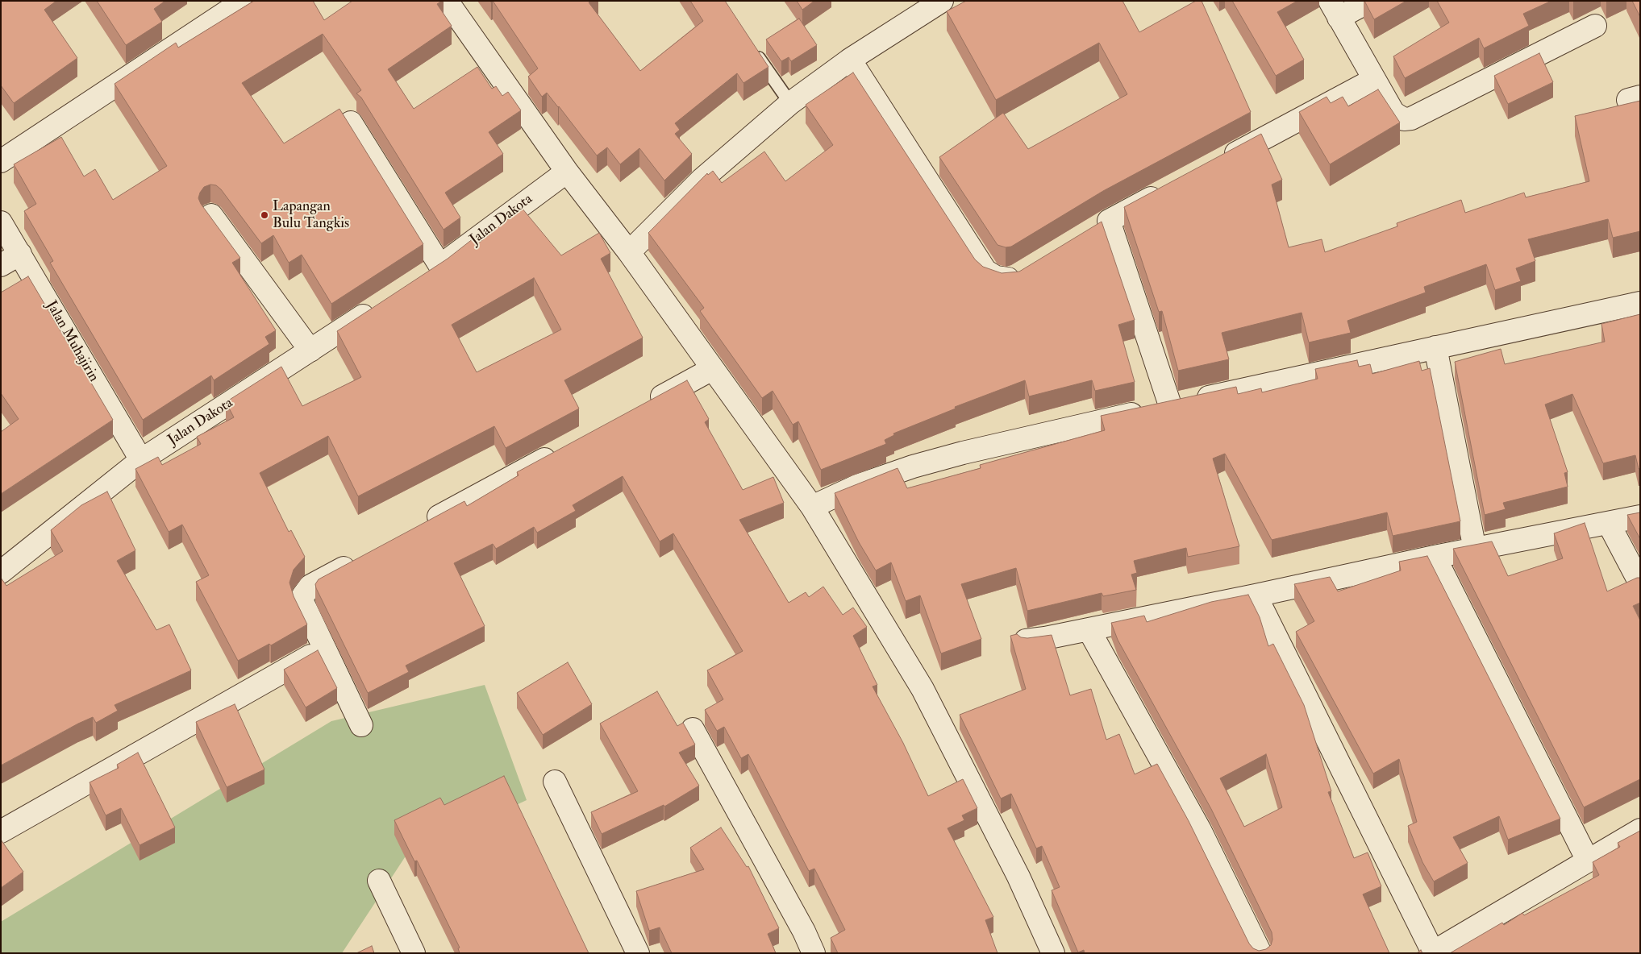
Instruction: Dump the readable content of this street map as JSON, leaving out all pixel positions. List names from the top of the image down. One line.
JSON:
{"streets":{"street":["Jalan Dakota","Jalan Muhajirin"]},"crossings":[["Jalan Dakota","Jalan Muhajirin"]],"places":["Lapangan Bulu Tangkis"]}
